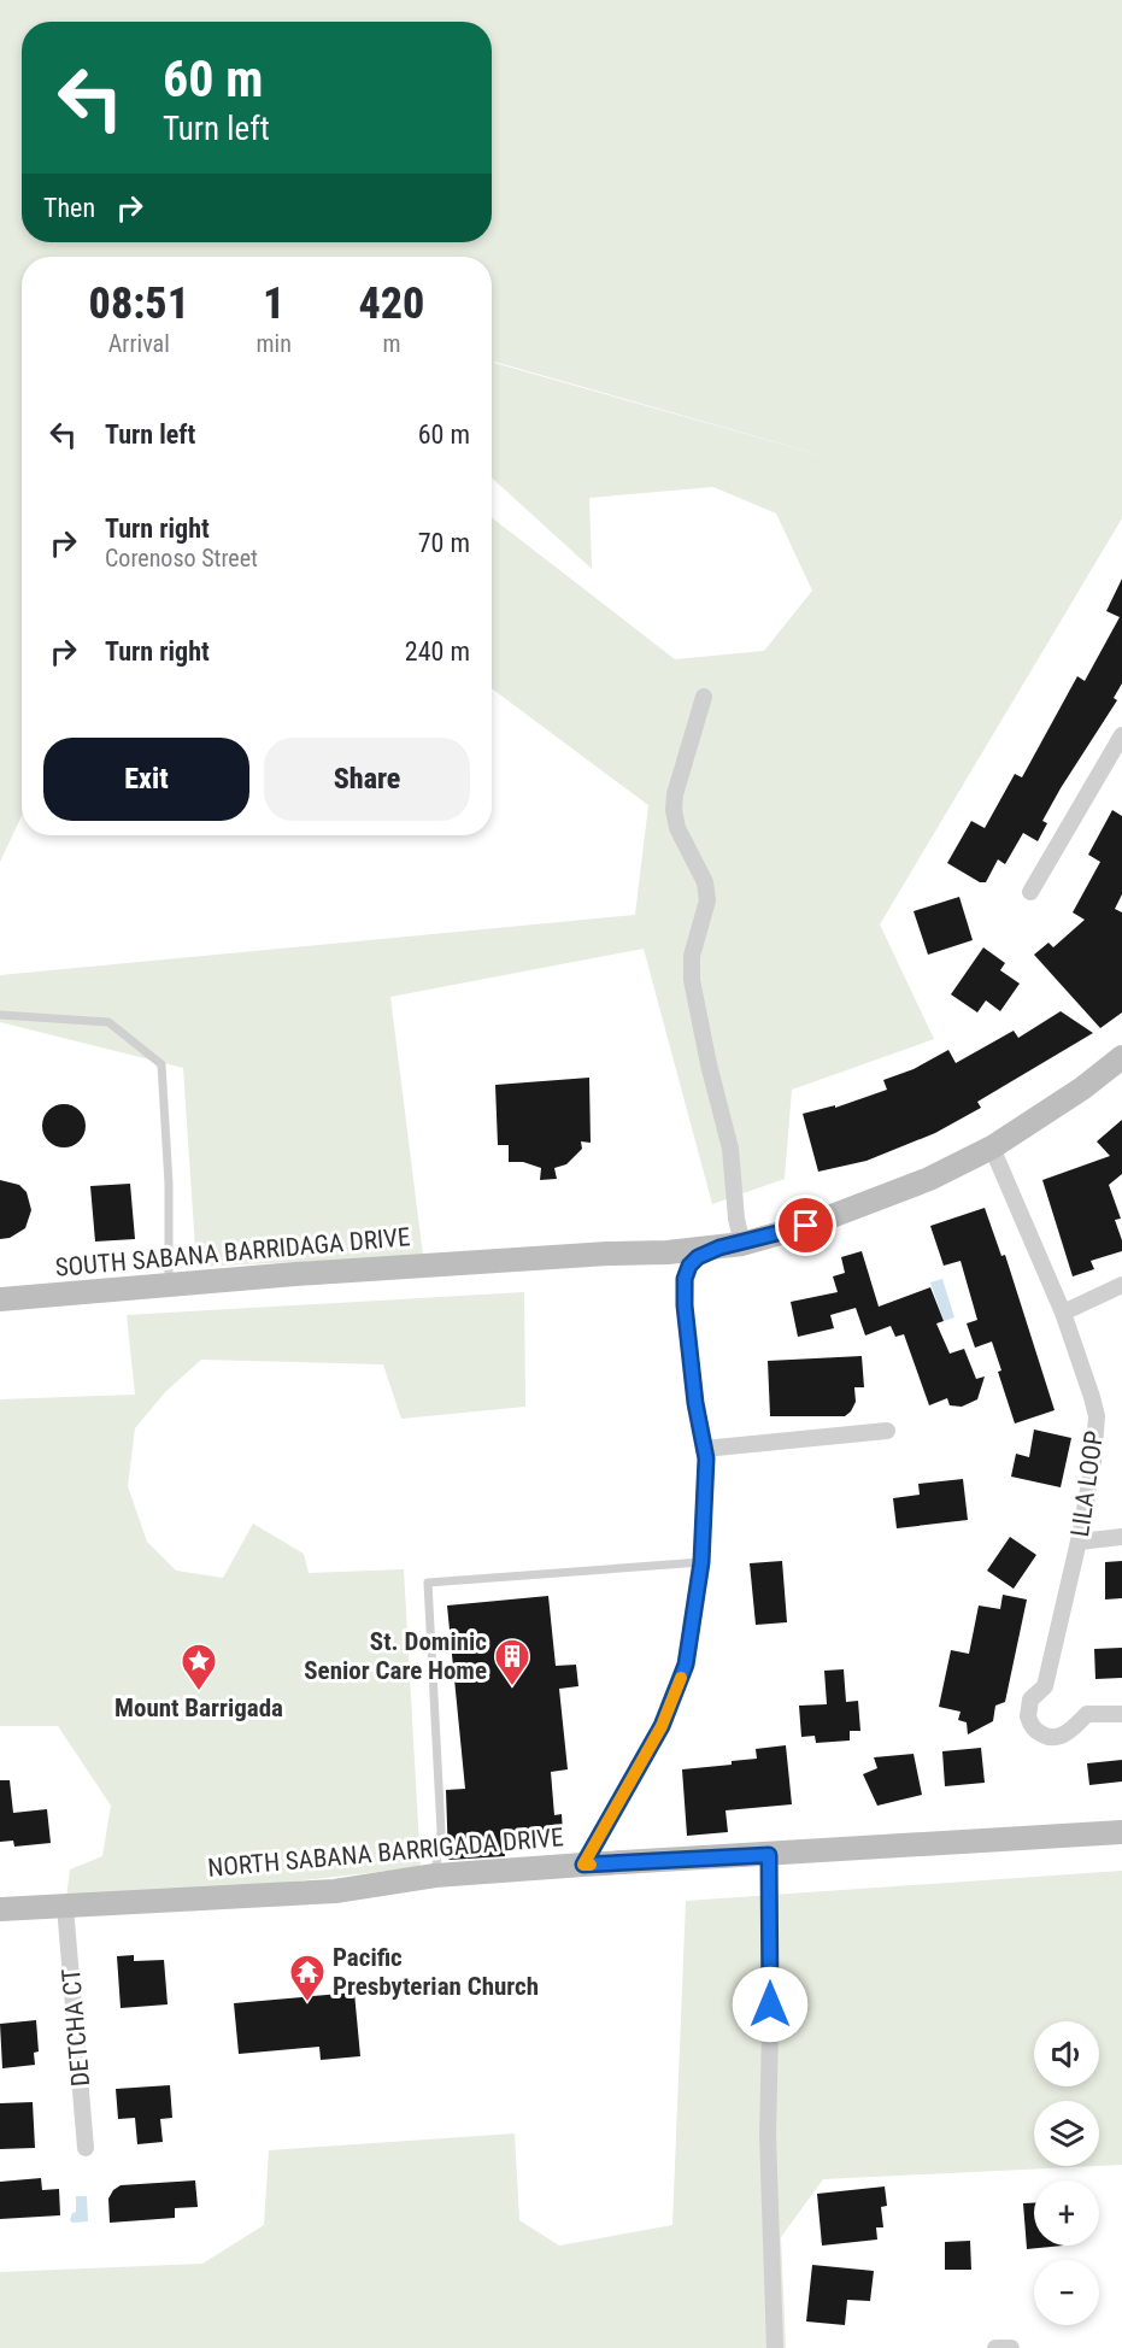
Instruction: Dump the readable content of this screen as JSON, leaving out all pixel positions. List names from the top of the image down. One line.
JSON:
{"streets":{"main road":["SOUTH SABANA BARRIDAGA DRIVE","NORTH SABANA BARRIGADA DRIVE"],"street":["LILA LOOP","DETCHA CT"]},"crossings":[["SOUTH SABANA BARRIDAGA DRIVE","LILA LOOP"],["NORTH SABANA BARRIGADA DRIVE","DETCHA CT"]],"places":{"building":["St. Dominic Senior Care Home"],"place":["Mount Barrigada"],"temple":["Pacific Presbyterian Church"]},"page":{"turn":["60 m","Turn left"],"then":"Then","eta":["08:51","Arrival","1","min","420","m"],"list":[{"name":"Turn left","value":"60 m"},{"name":"Turn right","note":"Corenoso Street","value":"70 m"},{"name":"Turn right","value":"240 m"}],"buttons":["Exit","Share"],"map_buttons":["+","−"]}}
